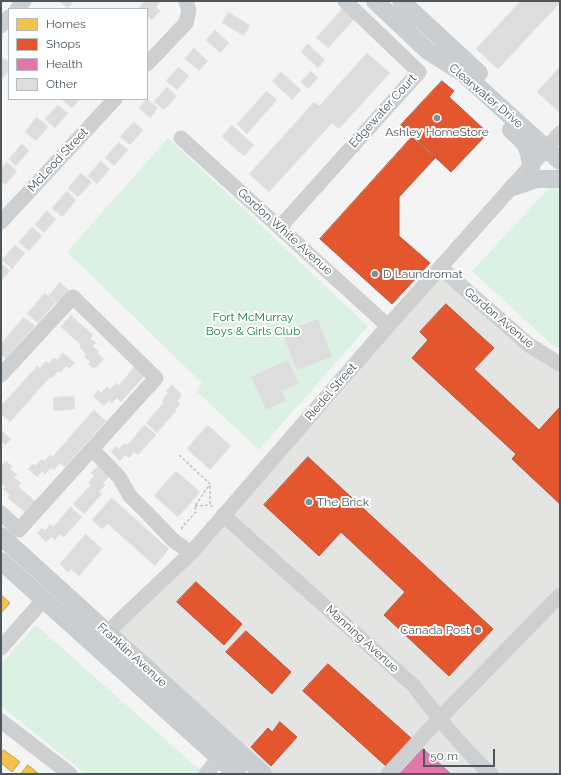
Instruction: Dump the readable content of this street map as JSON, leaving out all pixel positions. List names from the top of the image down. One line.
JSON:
{"streets":{"main road":["Clearwater Drive","Franklin Avenue"],"street":["Edgewater Court","McLeod Street","Gordon White Avenue","Gordon Avenue","Riedel Street","Manning Avenue"]},"crossings":[["Clearwater Drive","Riedel Street"],["Edgewater Court","Gordon White Avenue"],["Gordon White Avenue","Riedel Street"],["Gordon Avenue","Riedel Street"],["Riedel Street","Manning Avenue"],["Riedel Street","Franklin Avenue"]],"parks":["Fort McMurray Boys & Girls Club"],"places":["Ashley HomeStore","D Laundromat","The Brick","Canada Post"],"legend":["Homes","Shops","Health","Other"],"scale_bar":"50 m"}
